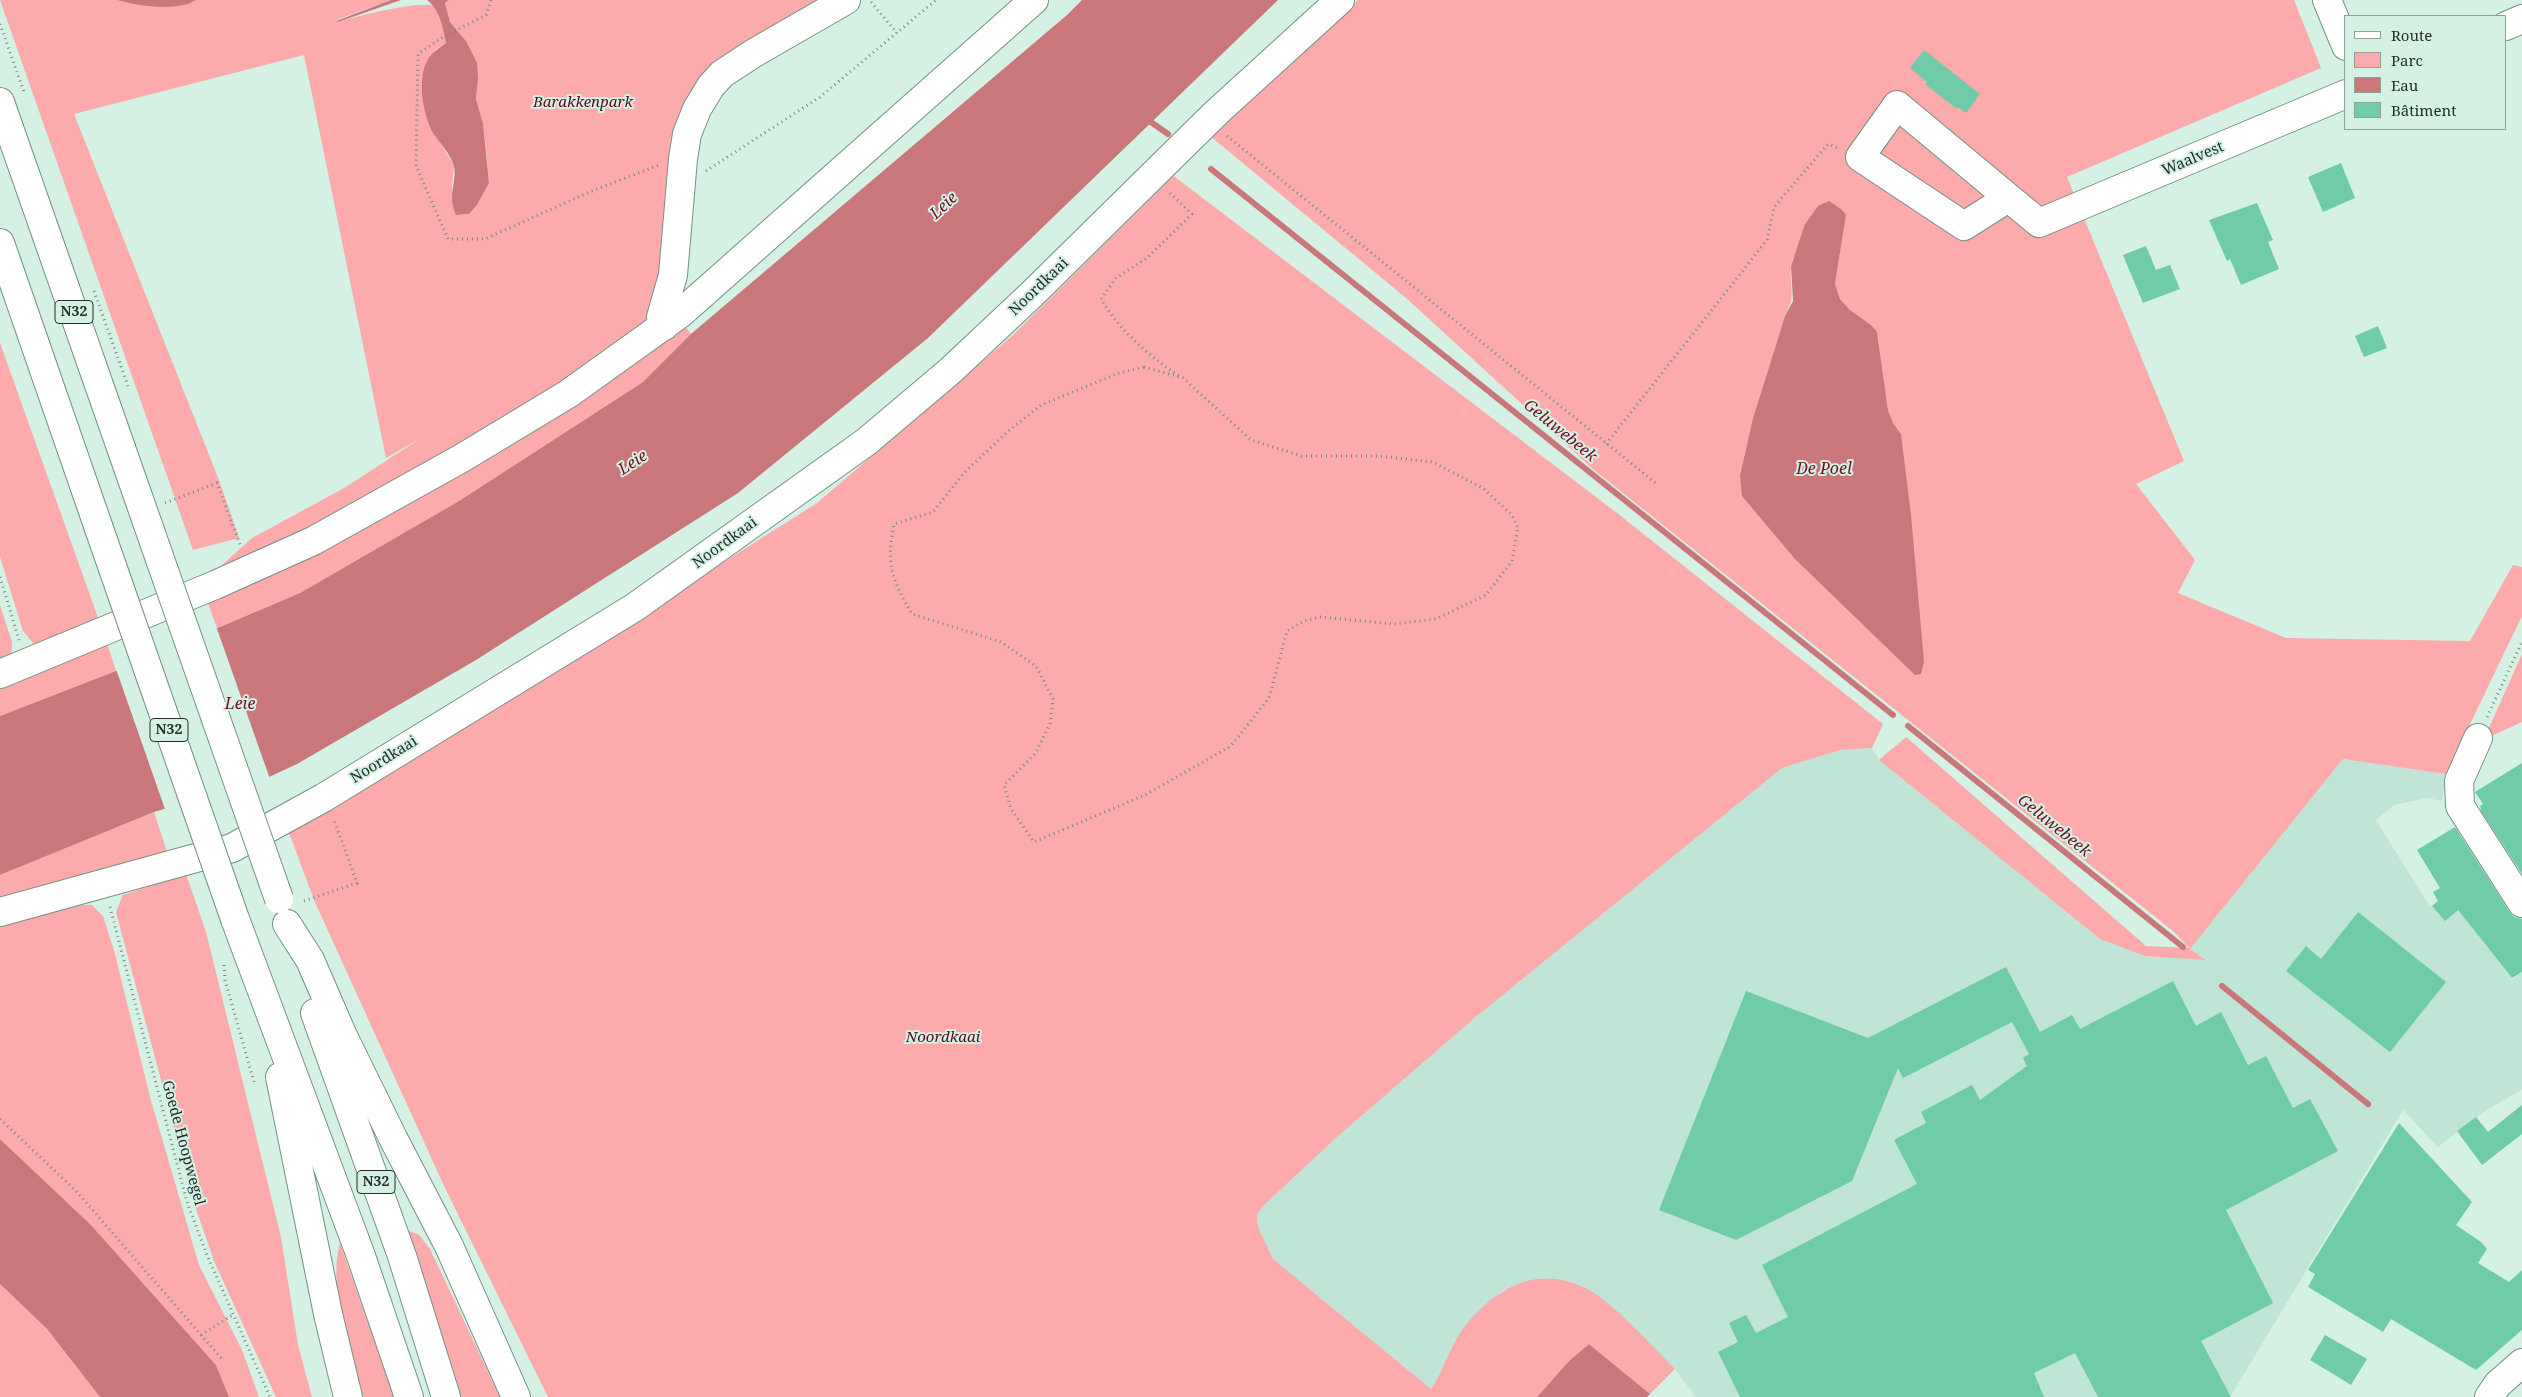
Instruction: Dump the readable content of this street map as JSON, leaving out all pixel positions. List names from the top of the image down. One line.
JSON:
{"streets":{"main road":["Waalvest","Noordkaai","N32"],"path":["Goede Hoopwegel"]},"crossings":[["Noordkaai","Goede Hoopwegel"]],"water":["Leie","Geluwebeek","De Poel"],"parks":["Barakkenpark","Noordkaai"],"legend":["Route","Parc","Eau","Bâtiment"]}
